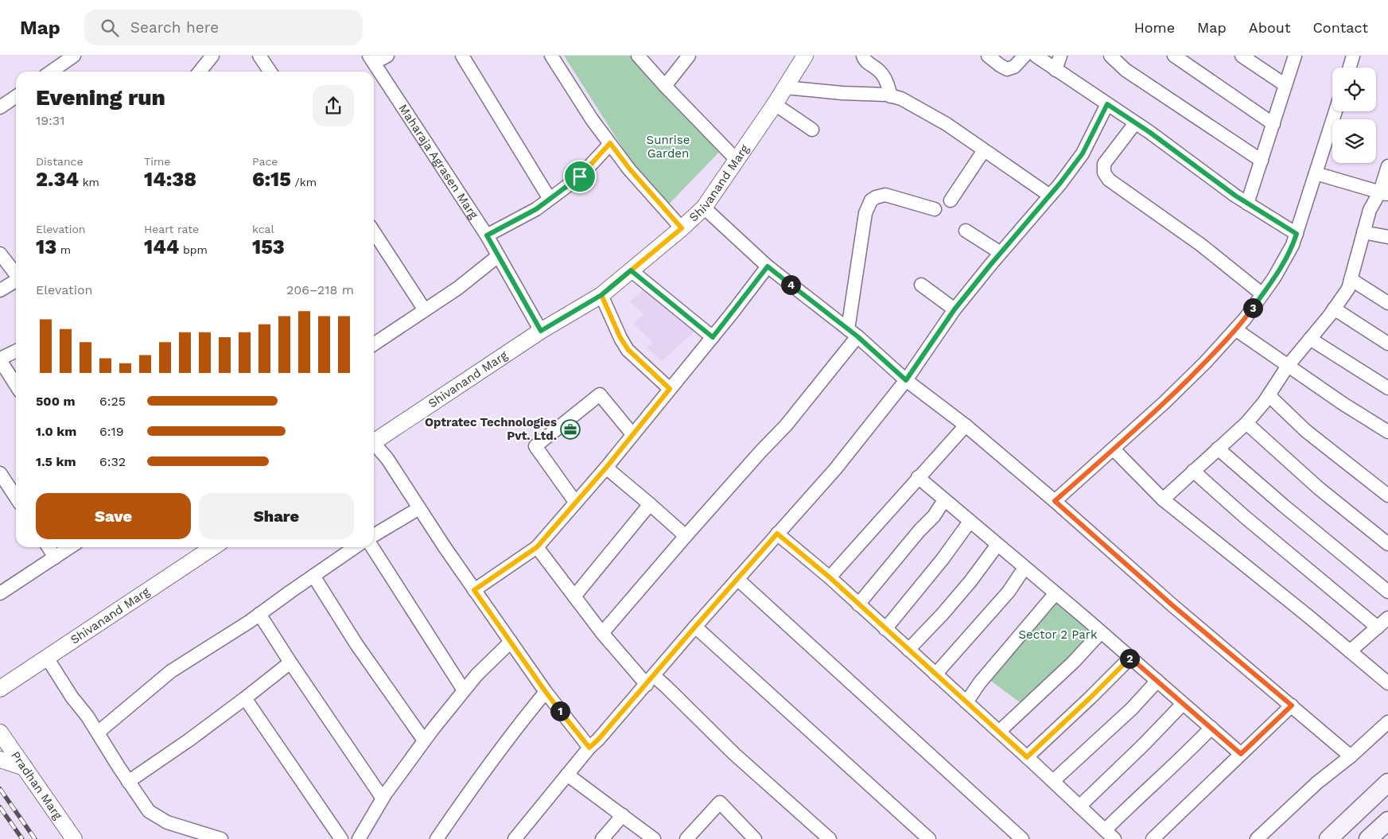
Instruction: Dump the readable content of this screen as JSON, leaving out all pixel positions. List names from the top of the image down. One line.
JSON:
{"streets":{"street":["Maharaja Agrasen Marg","Shivanand Marg","Pradhan Marg"]},"crossings":[["Maharaja Agrasen Marg","Shivanand Marg"]],"parks":["Sunrise Garden","Sector 2 Park"],"places":{"office":["Optratec Technologies Pvt. Ltd."]},"page":{"header":"Map","search":"Search here","nav":["Home","Map","About","Contact"],"heading":["Evening run","19:31"],"stats":[["Distance","2.34 km"],["Time","14:38"],["Pace","6:15 /km"],["Elevation","13 m"],["Heart rate","144 bpm"],["kcal","153"]],"chart":["Elevation","206–218 m"],"pins":["4","3","2","1"],"list":[{"name":"500 m","note":"6:25"},{"name":"1.0 km","note":"6:19"},{"name":"1.5 km","note":"6:32"}],"buttons":["Save","Share"]}}
